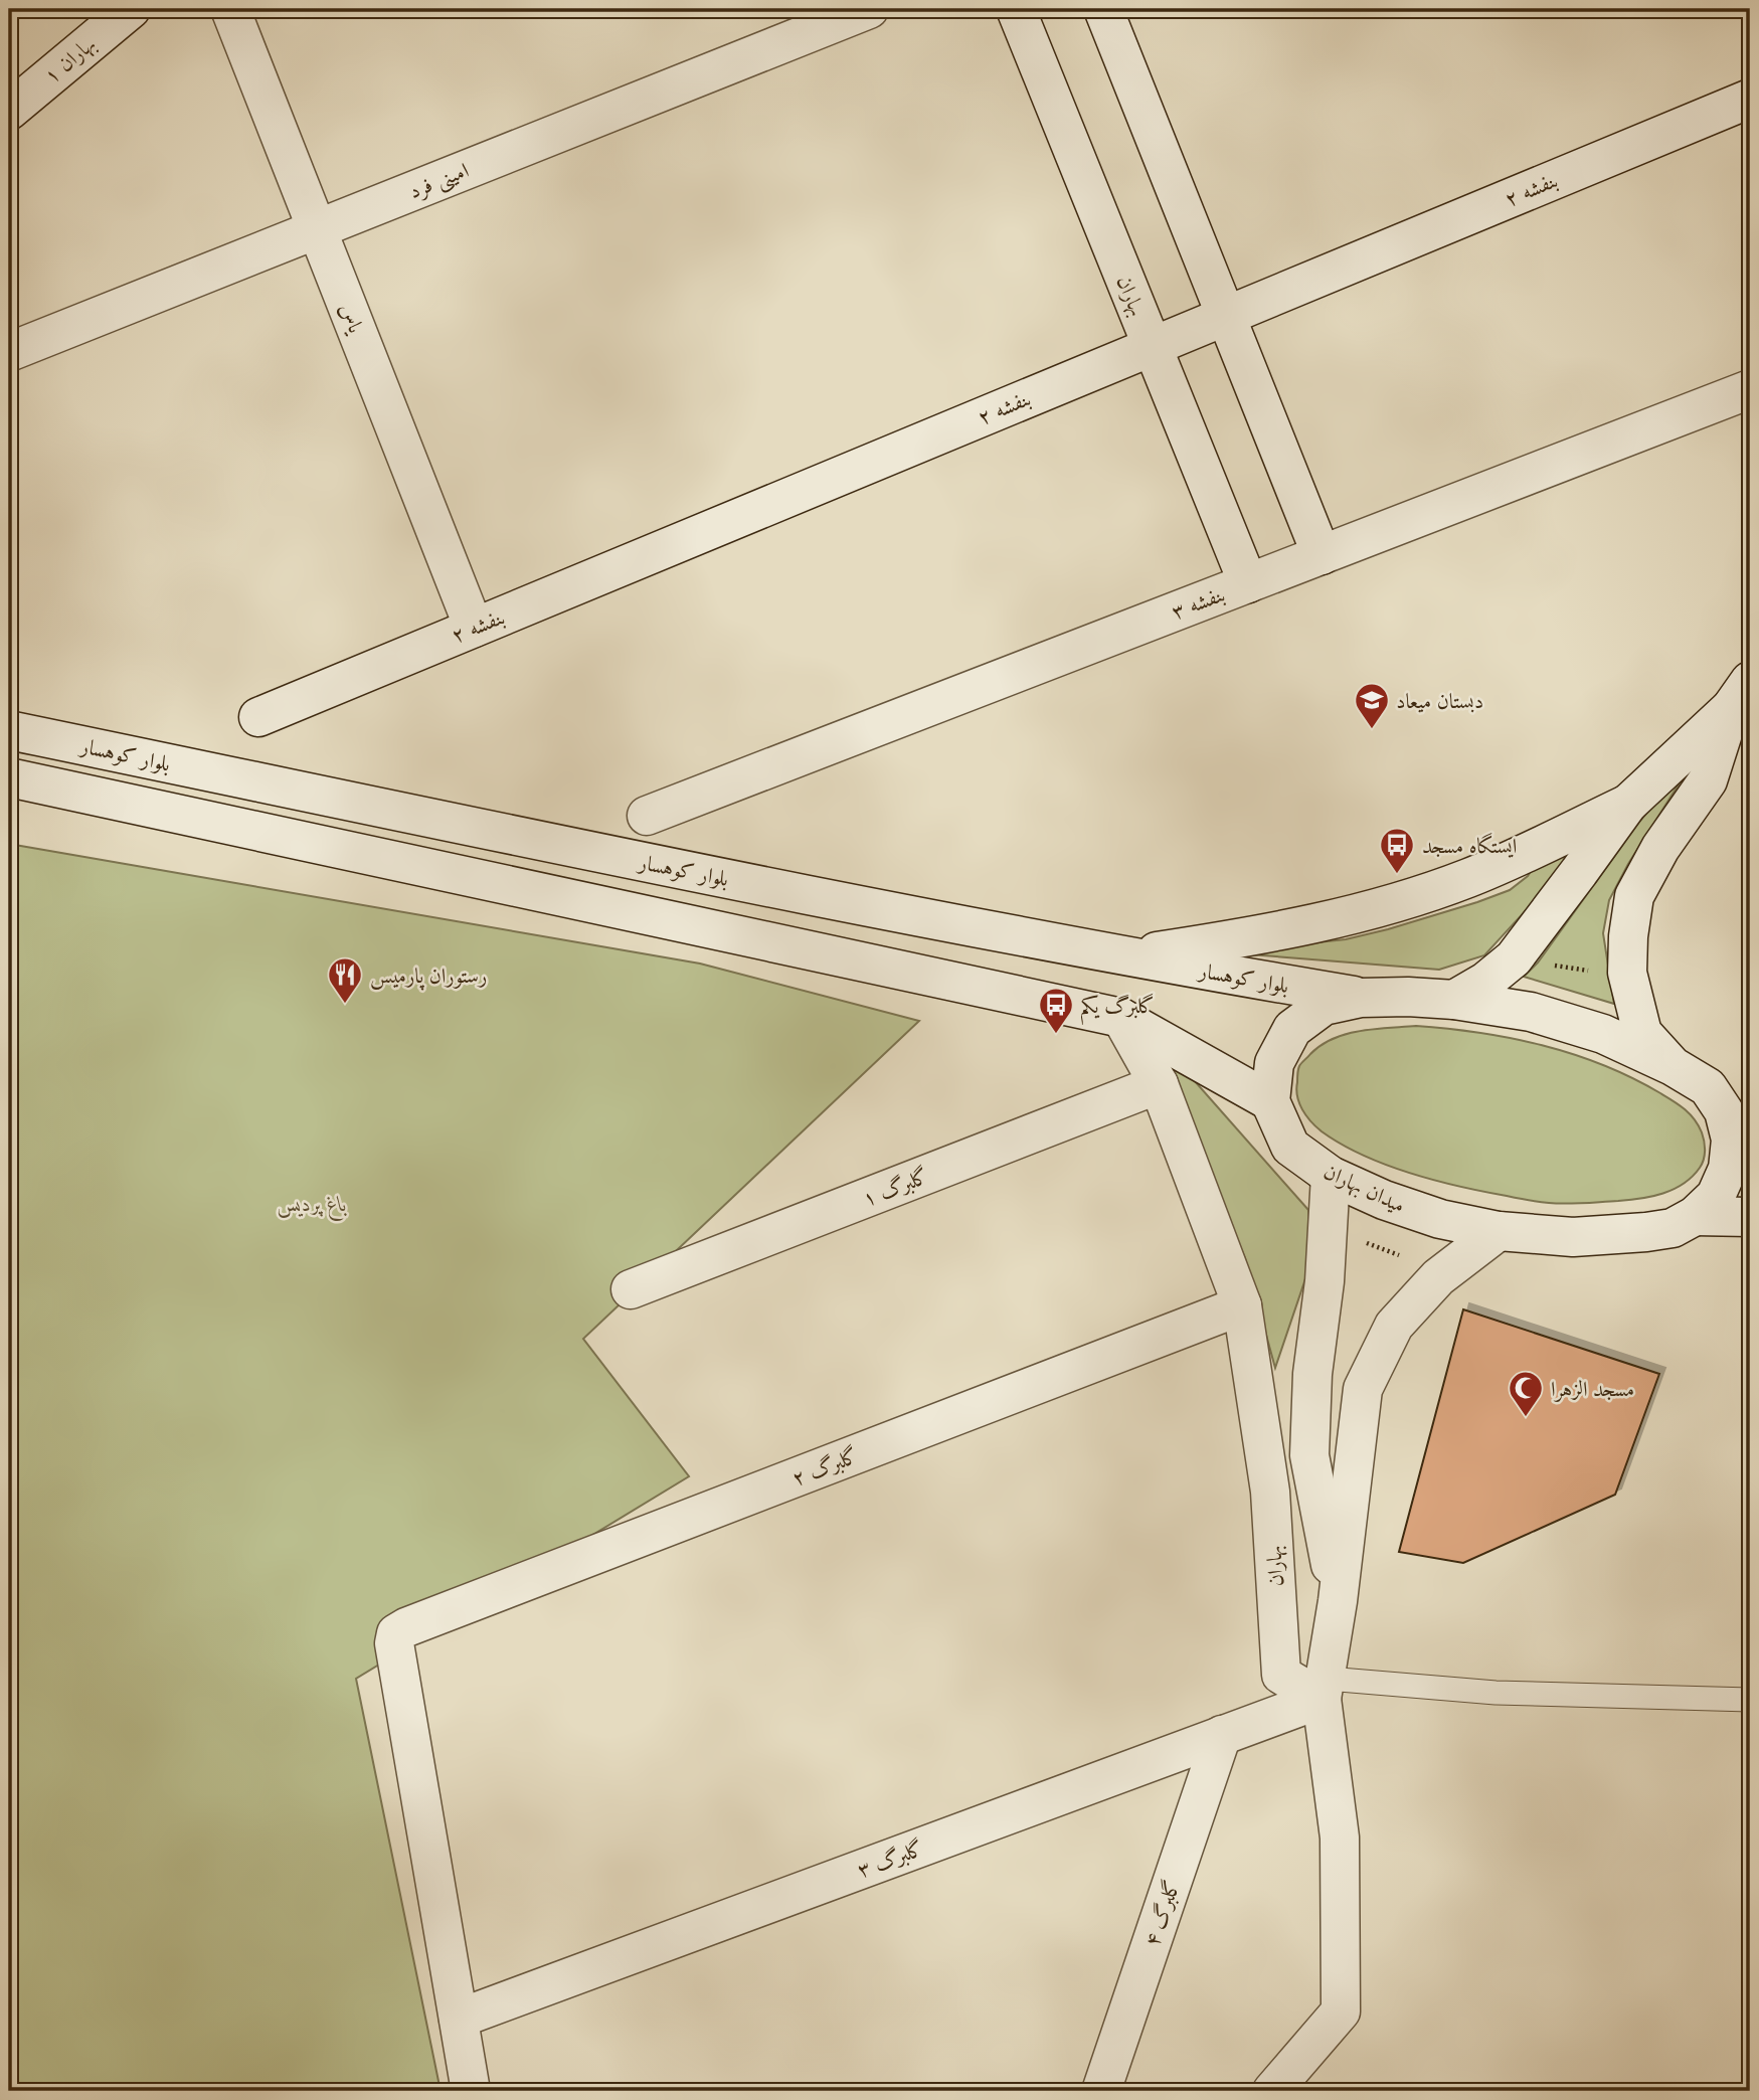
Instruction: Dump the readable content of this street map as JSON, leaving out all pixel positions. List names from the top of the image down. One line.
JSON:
{"streets":{"street":["بهاران ۱","امینی فرد","بنفشه ۲","بهاران","یاس","بنفشه ۳","بلوار کوهسار","گلبرگ ۱","میدان بهاران","گلبرگ ۲","گلبرگ ۳","گلبرگ ۴"]},"crossings":[["امینی فرد","یاس"],["بنفشه ۲","بهاران"],["بنفشه ۲","یاس"],["بهاران","بنفشه ۳"],["بهاران","گلبرگ ۱"],["بهاران","گلبرگ ۲"],["بلوار کوهسار","میدان بهاران"],["گلبرگ ۲","گلبرگ ۳"],["گلبرگ ۳","گلبرگ ۴"]],"parks":["باغ پردیس"],"places":{"school or university":["دبستان میعاد"],"bus stop":["ایستگاه مسجد","گلبرگ یکم"],"restaurant":["رستوران پارمیس"],"mosque":["مسجد الزهرا"]}}
